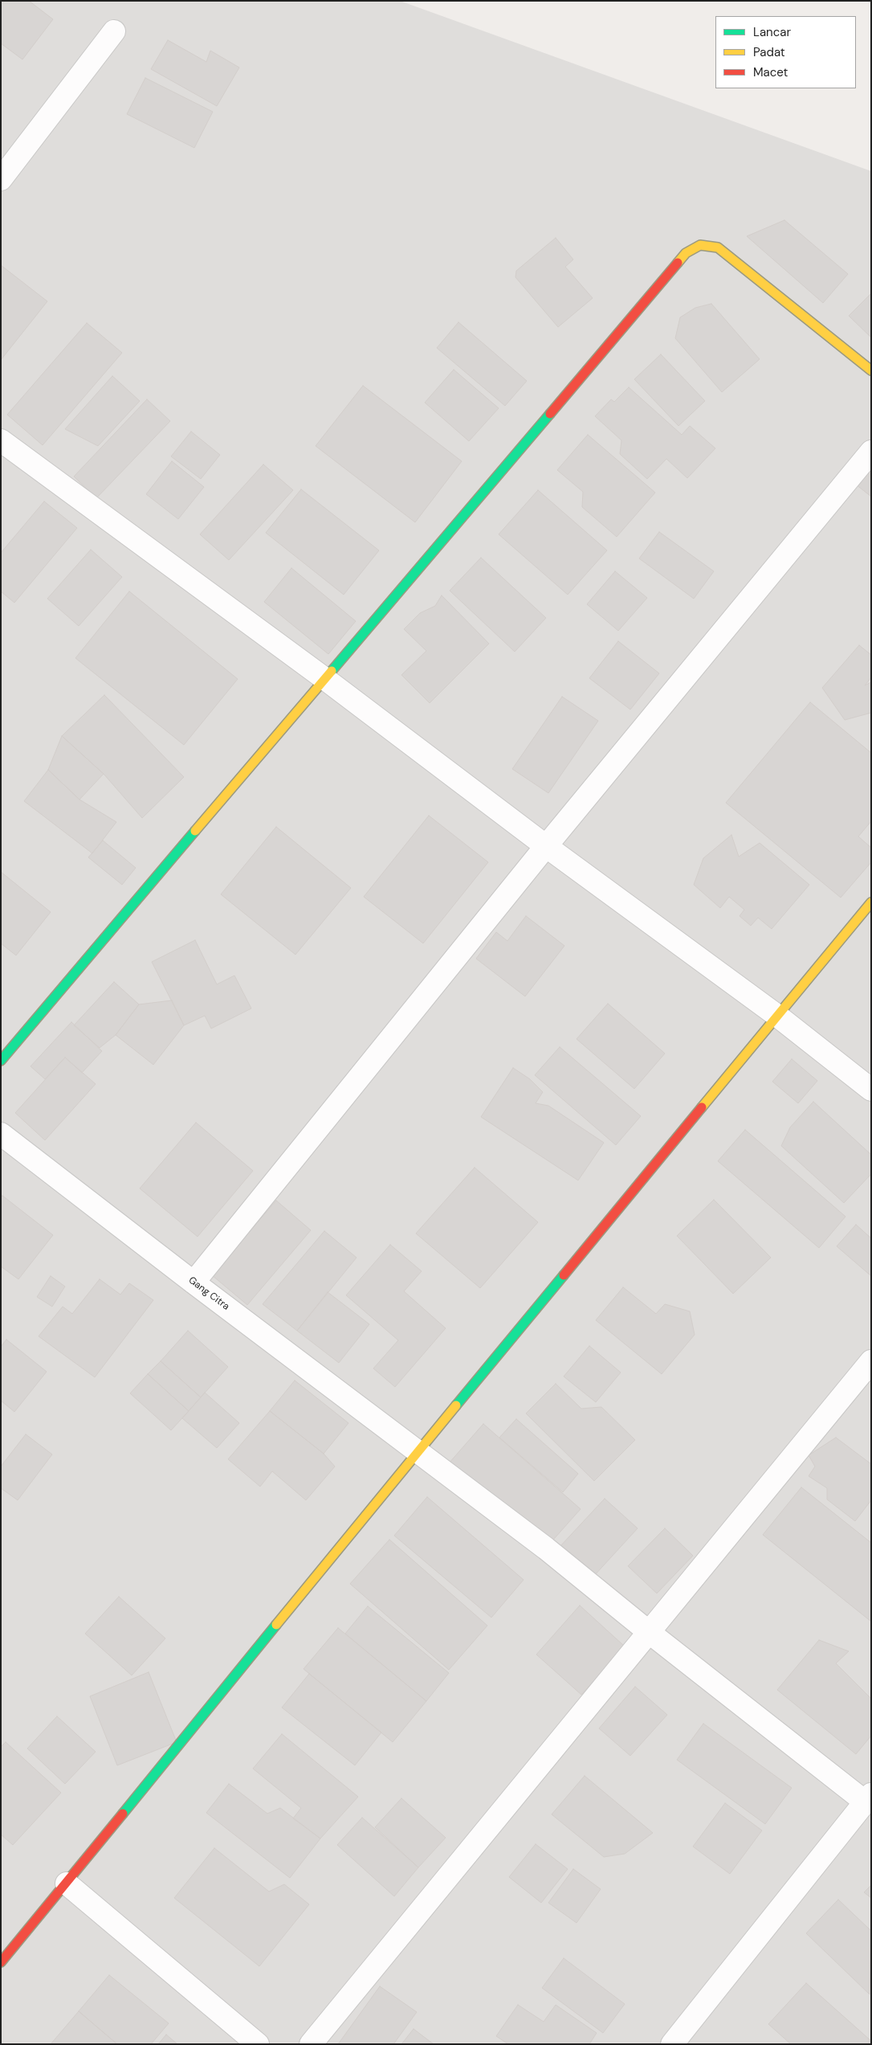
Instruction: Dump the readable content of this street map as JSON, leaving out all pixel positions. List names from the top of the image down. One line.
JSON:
{"streets":{"street":["Gang Citra"]},"legend":["Lancar","Padat","Macet"]}
